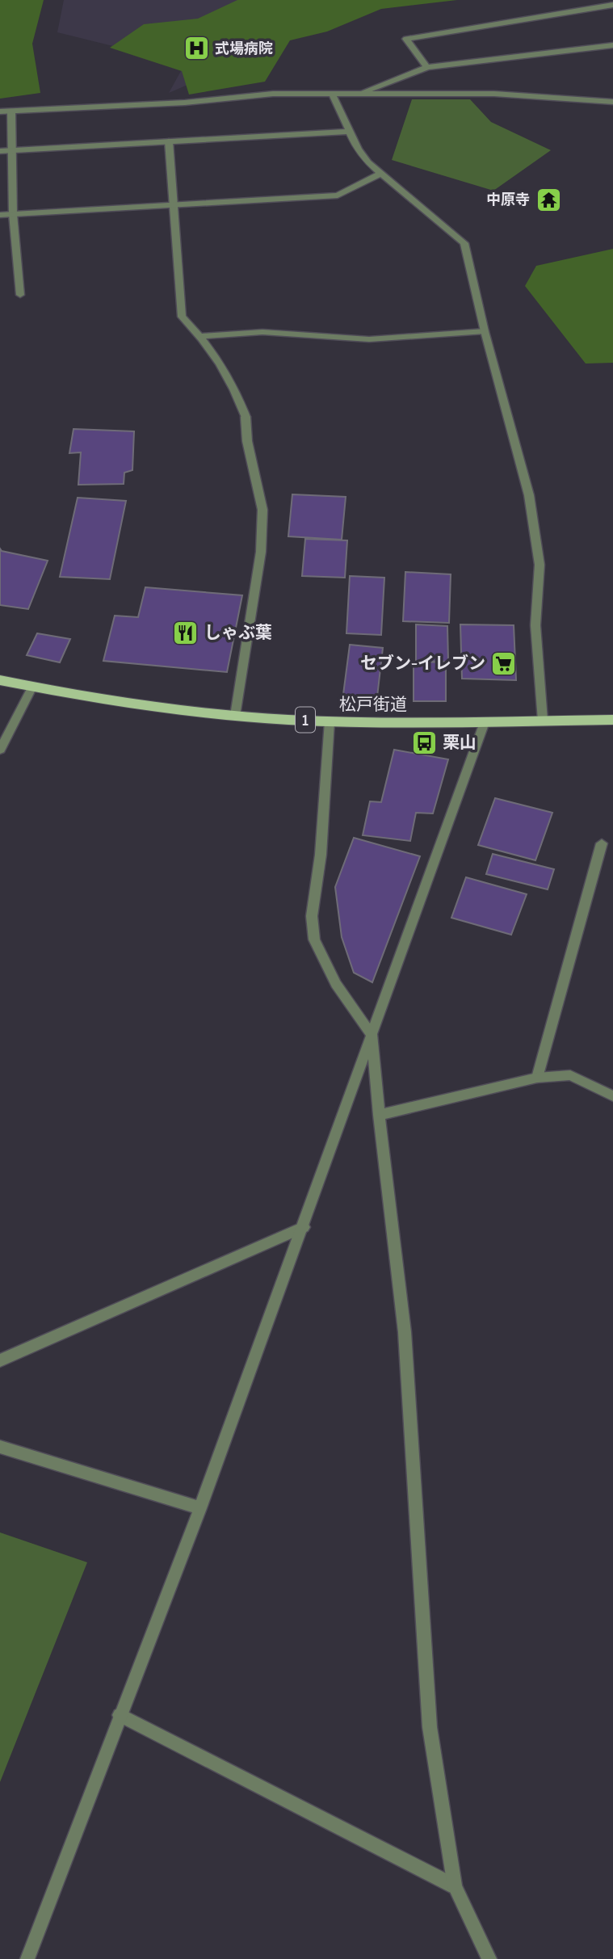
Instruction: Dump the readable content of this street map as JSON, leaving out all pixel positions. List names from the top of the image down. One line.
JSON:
{"streets":{"main road":["松戸街道","1"]},"places":{"hospital":["式場病院"],"temple":["中原寺"],"restaurant":["しゃぶ葉"],"supermarket":["セブン-イレブン"],"bus stop":["栗山"]}}
